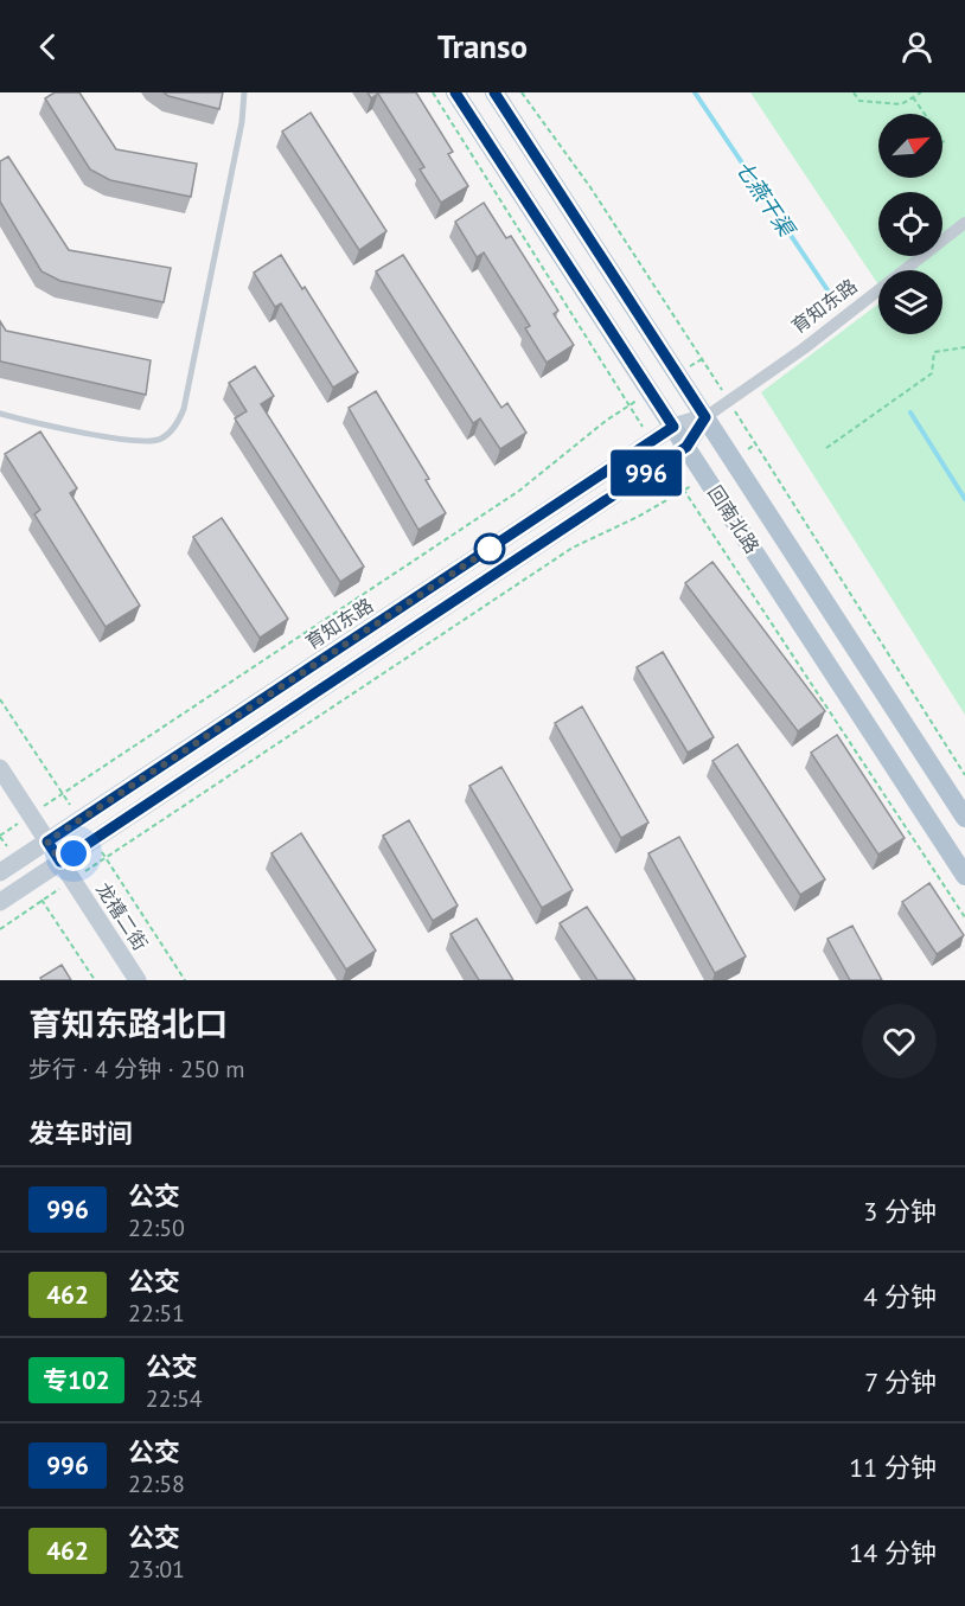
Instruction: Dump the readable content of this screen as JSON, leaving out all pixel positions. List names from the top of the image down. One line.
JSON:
{"streets":{"main road":["育知东路","回南北路","龙禧二街"]},"crossings":[["育知东路","回南北路"],["育知东路","龙禧二街"]],"water":["七燕干渠"],"lines":["bus line 996"],"north":"top right","page":{"header":"Transo","on_map":"996","heading":[["育知东路北口","步行 · 4 分钟 · 250 m"],"发车时间"],"list":[{"mark":"996","name":"公交","note":"22:50","value":"3 分钟"},{"mark":"462","name":"公交","note":"22:51","value":"4 分钟"},{"mark":"专102","name":"公交","note":"22:54","value":"7 分钟"},{"mark":"996","name":"公交","note":"22:58","value":"11 分钟"},{"mark":"462","name":"公交","note":"23:01","value":"14 分钟"}]}}
